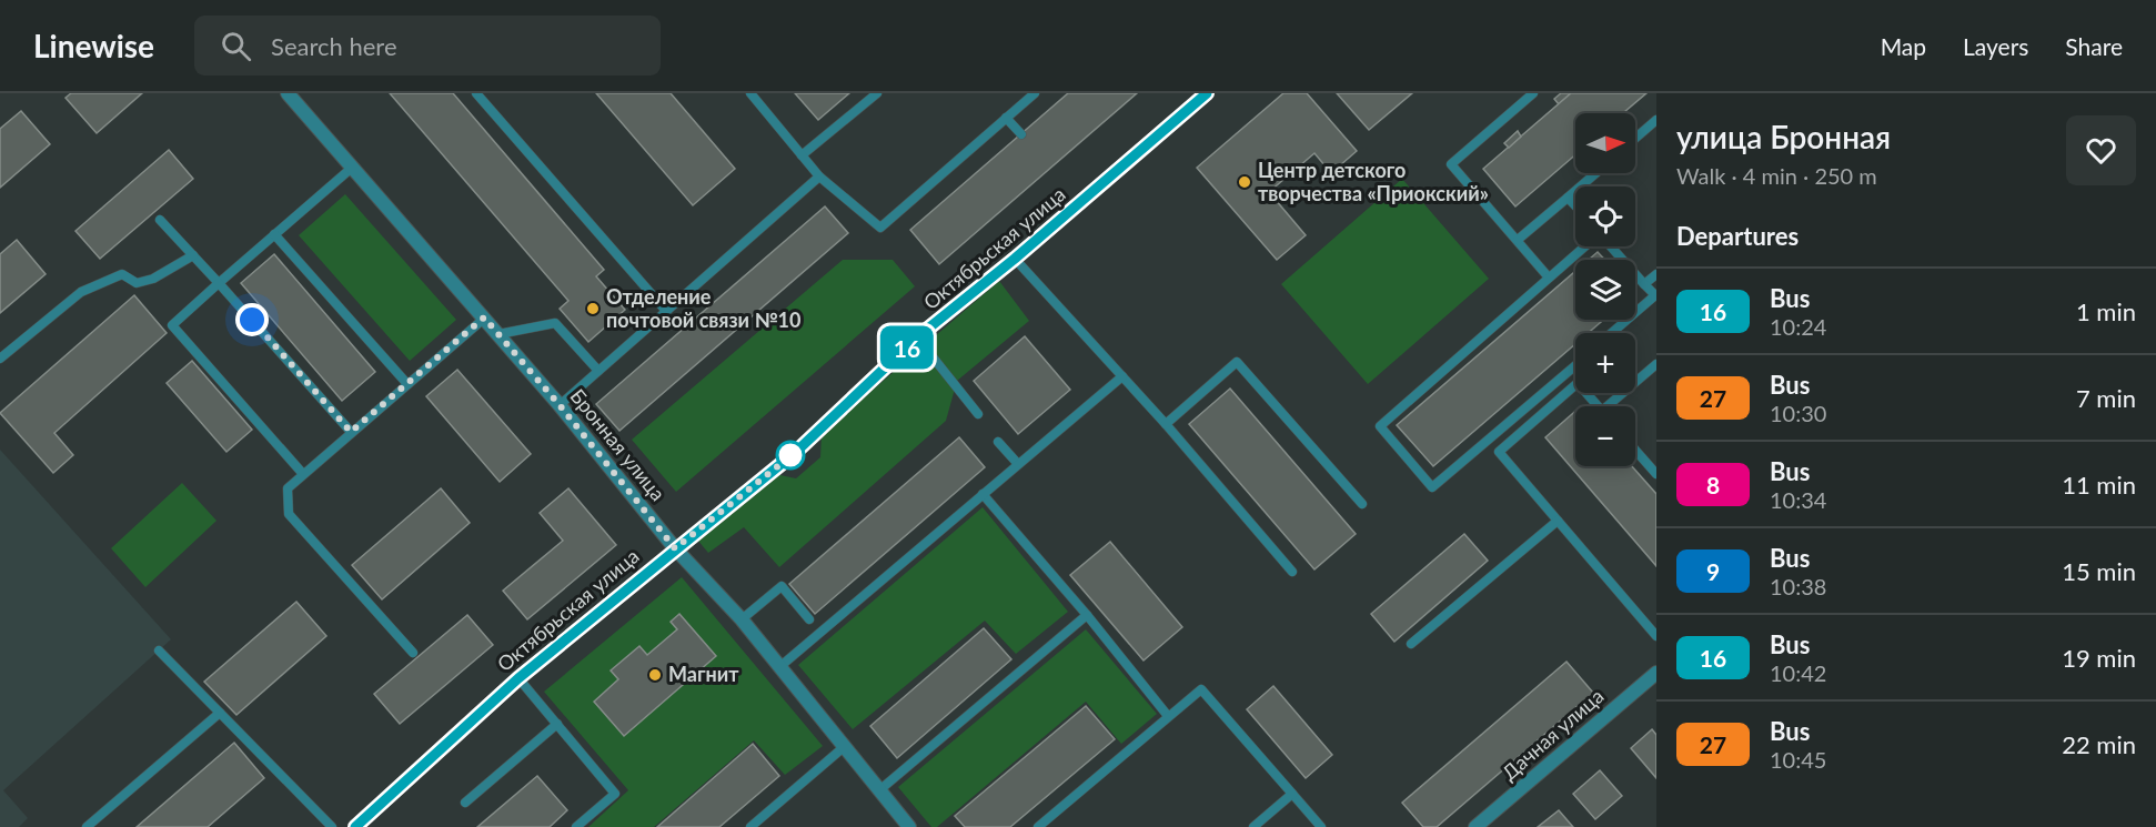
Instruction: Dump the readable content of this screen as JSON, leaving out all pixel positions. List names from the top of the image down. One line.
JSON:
{"streets":{"main road":["Октябрьская улица"],"street":["Бронная улица","Дачная улица"]},"crossings":[["Октябрьская улица","Бронная улица"]],"places":["Центр детского творчества «Приокский»","Отделение почтовой связи №10","Магнит"],"lines":["bus line 16"],"north":"right","page":{"header":"Linewise","search":"Search here","nav":["Map","Layers","Share"],"on_map":"16","heading":[["улица Бронная","Walk · 4 min · 250 m"],"Departures"],"map_buttons":["+","−"],"list":[{"mark":"16","name":"Bus","note":"10:24","value":"1 min"},{"mark":"27","name":"Bus","note":"10:30","value":"7 min"},{"mark":"8","name":"Bus","note":"10:34","value":"11 min"},{"mark":"9","name":"Bus","note":"10:38","value":"15 min"},{"mark":"16","name":"Bus","note":"10:42","value":"19 min"},{"mark":"27","name":"Bus","note":"10:45","value":"22 min"}]}}
